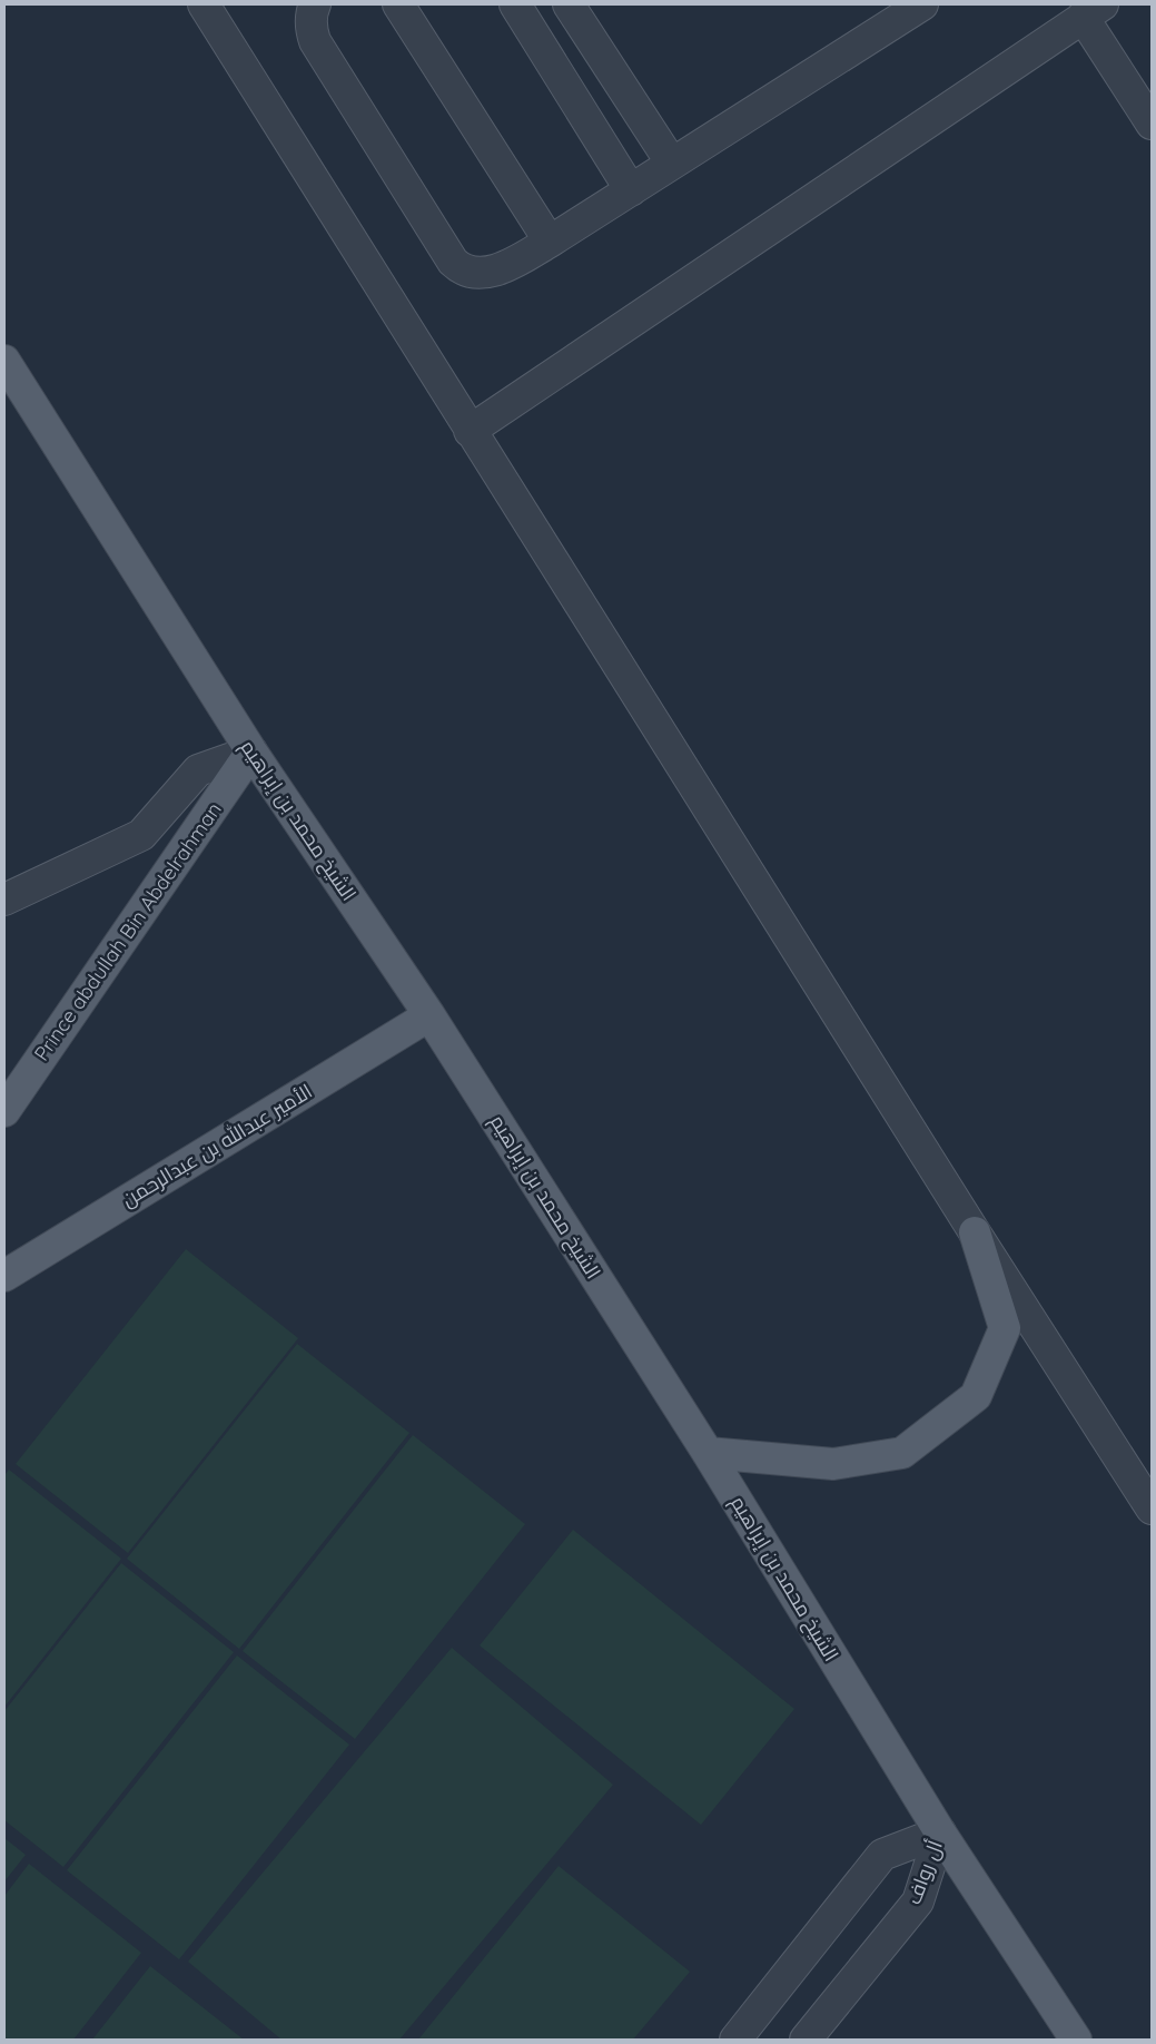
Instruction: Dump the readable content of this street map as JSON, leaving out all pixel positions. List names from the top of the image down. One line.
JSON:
{"streets":{"main road":["الشيخ محمد بن إبراهيم","Prince abdullah Bin Abdelrahman","الأمير عبدالله بن عبدالرحمن"],"street":["أل رواف"]},"crossings":[["الشيخ محمد بن إبراهيم","Prince abdullah Bin Abdelrahman"],["الشيخ محمد بن إبراهيم","الأمير عبدالله بن عبدالرحمن"],["الشيخ محمد بن إبراهيم","أل رواف"]]}
